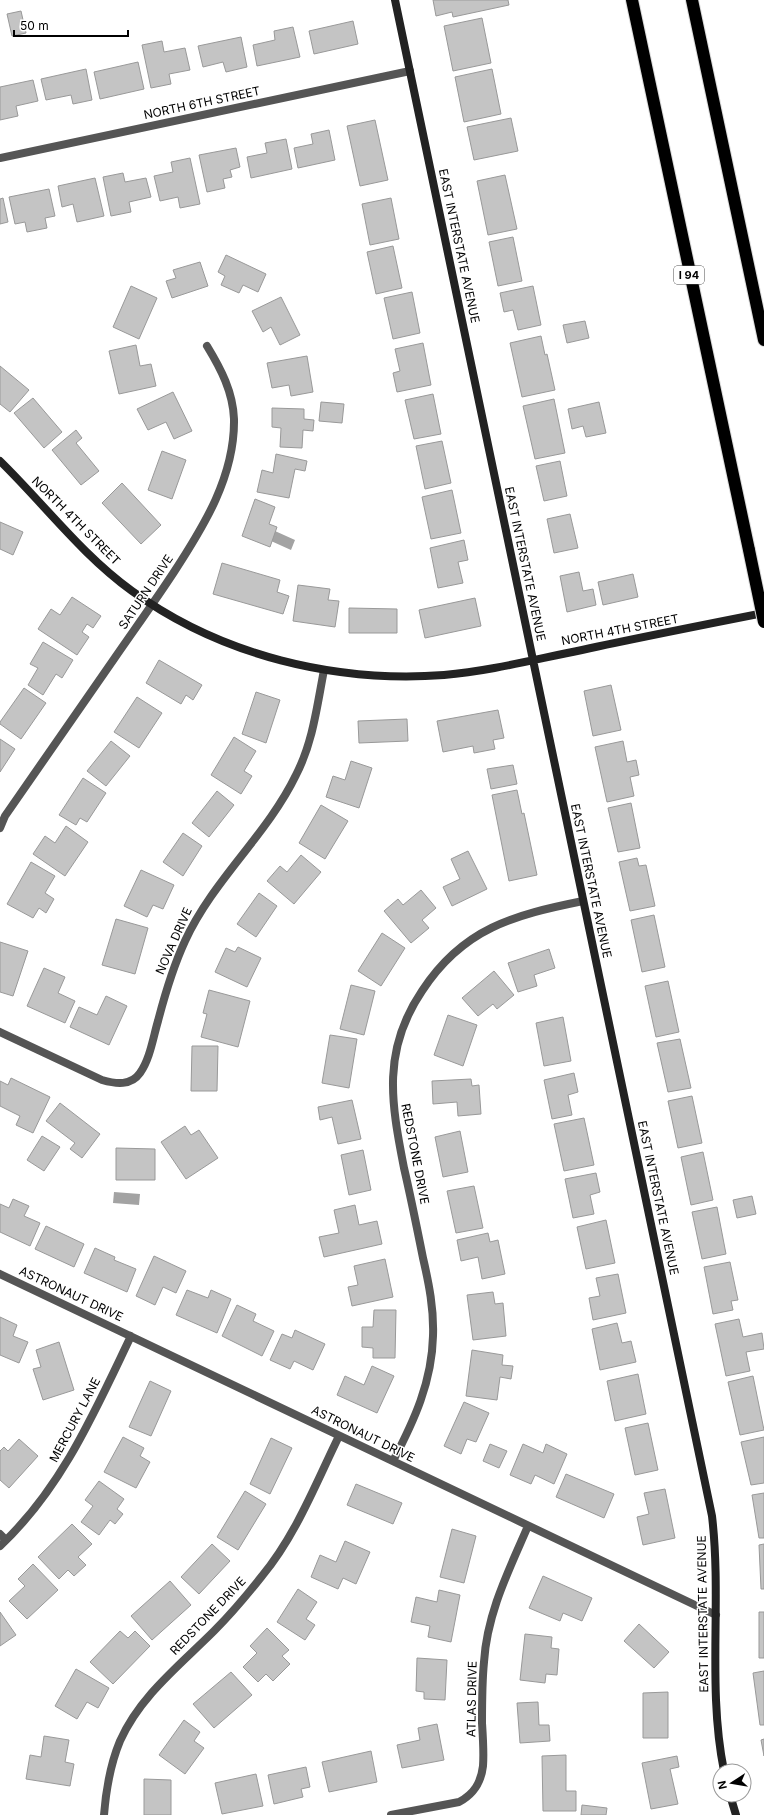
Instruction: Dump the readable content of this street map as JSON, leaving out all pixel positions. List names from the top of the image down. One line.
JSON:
{"streets":{"highway":["I 94"],"street":["NORTH 6TH STREET","EAST INTERSTATE AVENUE","NORTH 4TH STREET","SATURN DRIVE","NOVA DRIVE","REDSTONE DRIVE","ASTRONAUT DRIVE","MERCURY LANE","ATLAS DRIVE"]},"crossings":[["NORTH 6TH STREET","EAST INTERSTATE AVENUE"],["EAST INTERSTATE AVENUE","NORTH 4TH STREET"],["EAST INTERSTATE AVENUE","REDSTONE DRIVE"],["EAST INTERSTATE AVENUE","ASTRONAUT DRIVE"],["NORTH 4TH STREET","SATURN DRIVE"],["NORTH 4TH STREET","NOVA DRIVE"],["REDSTONE DRIVE","ASTRONAUT DRIVE"],["ASTRONAUT DRIVE","MERCURY LANE"],["ASTRONAUT DRIVE","ATLAS DRIVE"]],"scale_bar":"50 m","north":"left"}
